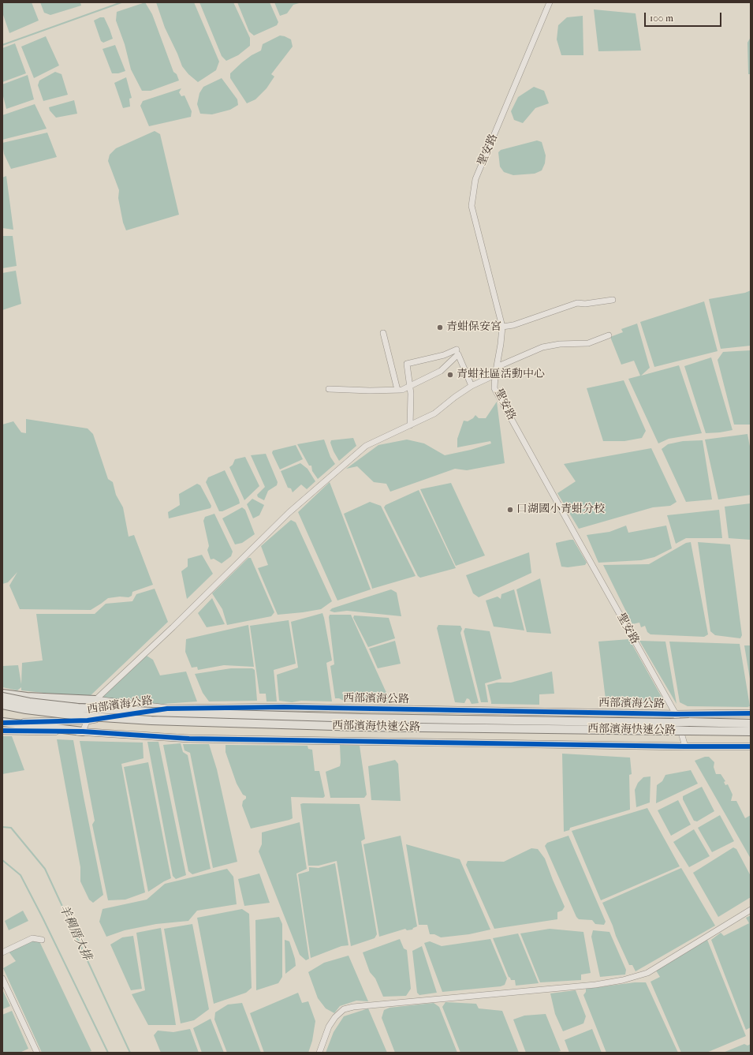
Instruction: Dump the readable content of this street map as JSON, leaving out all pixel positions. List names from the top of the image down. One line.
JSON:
{"streets":{"highway":["西部濱海快速公路"],"main road":["西部濱海公路"],"street":["聖安路"]},"crossings":[["聖安路","西部濱海公路"]],"water":["羊稠厝大排"],"places":["青蚶保安宮","青蚶社區活動中心","口湖國小青蚶分校"],"scale_bar":"100 m"}
